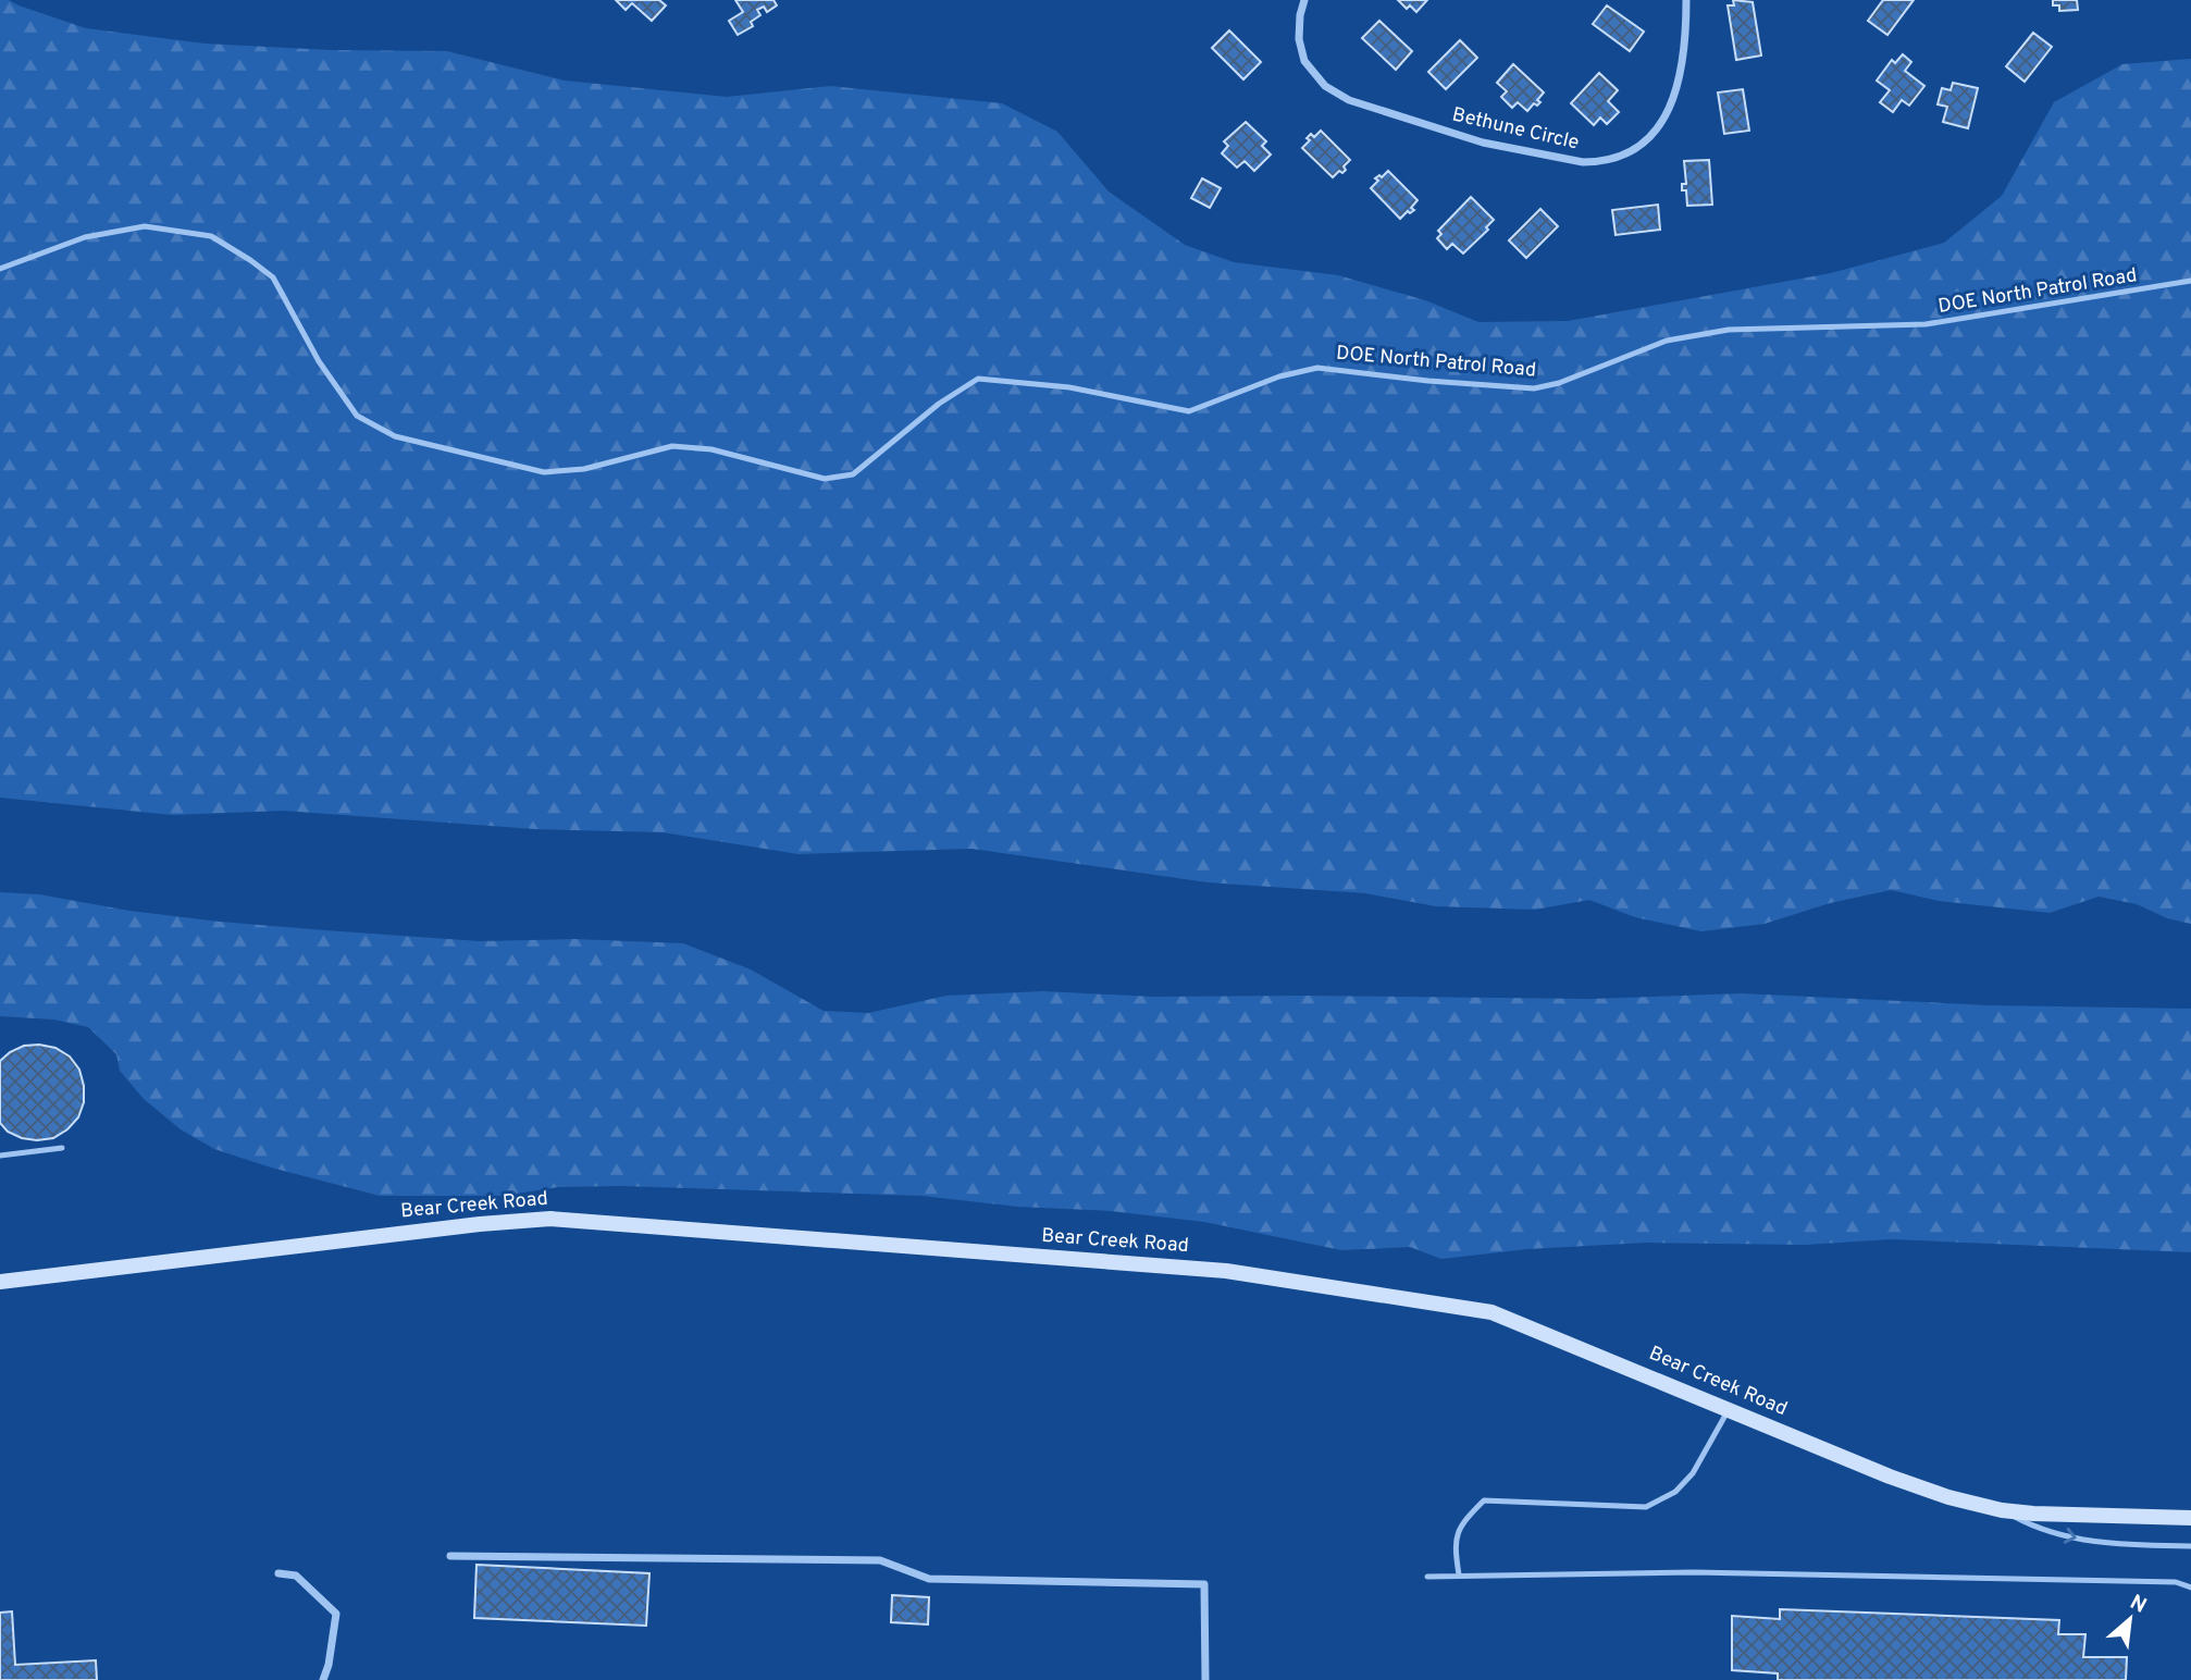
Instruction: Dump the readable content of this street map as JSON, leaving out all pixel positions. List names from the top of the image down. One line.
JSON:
{"streets":{"street":["Bethune Circle","Bear Creek Road"],"lane":["DOE North Patrol Road"]},"north":"top right"}
